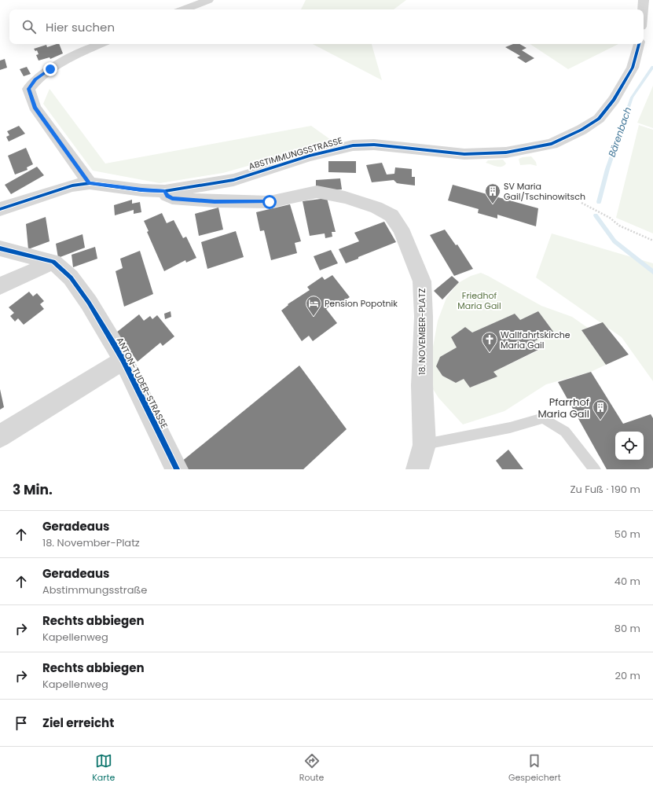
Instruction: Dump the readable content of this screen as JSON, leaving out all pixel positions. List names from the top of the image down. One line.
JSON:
{"streets":{"street":["ABSTIMMUNGSSTRASSE","18. NOVEMBER-PLATZ","ANTON-TUDER-STRASSE"]},"crossings":[["ABSTIMMUNGSSTRASSE","18. NOVEMBER-PLATZ"]],"water":["Bärenbach"],"parks":["Friedhof Maria Gail"],"places":{"building":["SV Maria Gail/Tschinowitsch","Pfarrhof Maria Gail"],"hotel":["Pension Popotnik"],"church":["Wallfahrtskirche Maria Gail"]},"page":{"search":"Hier suchen","heading":["3 Min.","Zu Fuß · 190 m"],"list":[["Geradeaus","18. November-Platz","50 m"],["Geradeaus","Abstimmungsstraße","40 m"],["Rechts abbiegen","Kapellenweg","80 m"],["Rechts abbiegen","Kapellenweg","20 m"],"Ziel erreicht"],"nav":["Karte","Route","Gespeichert"]}}
